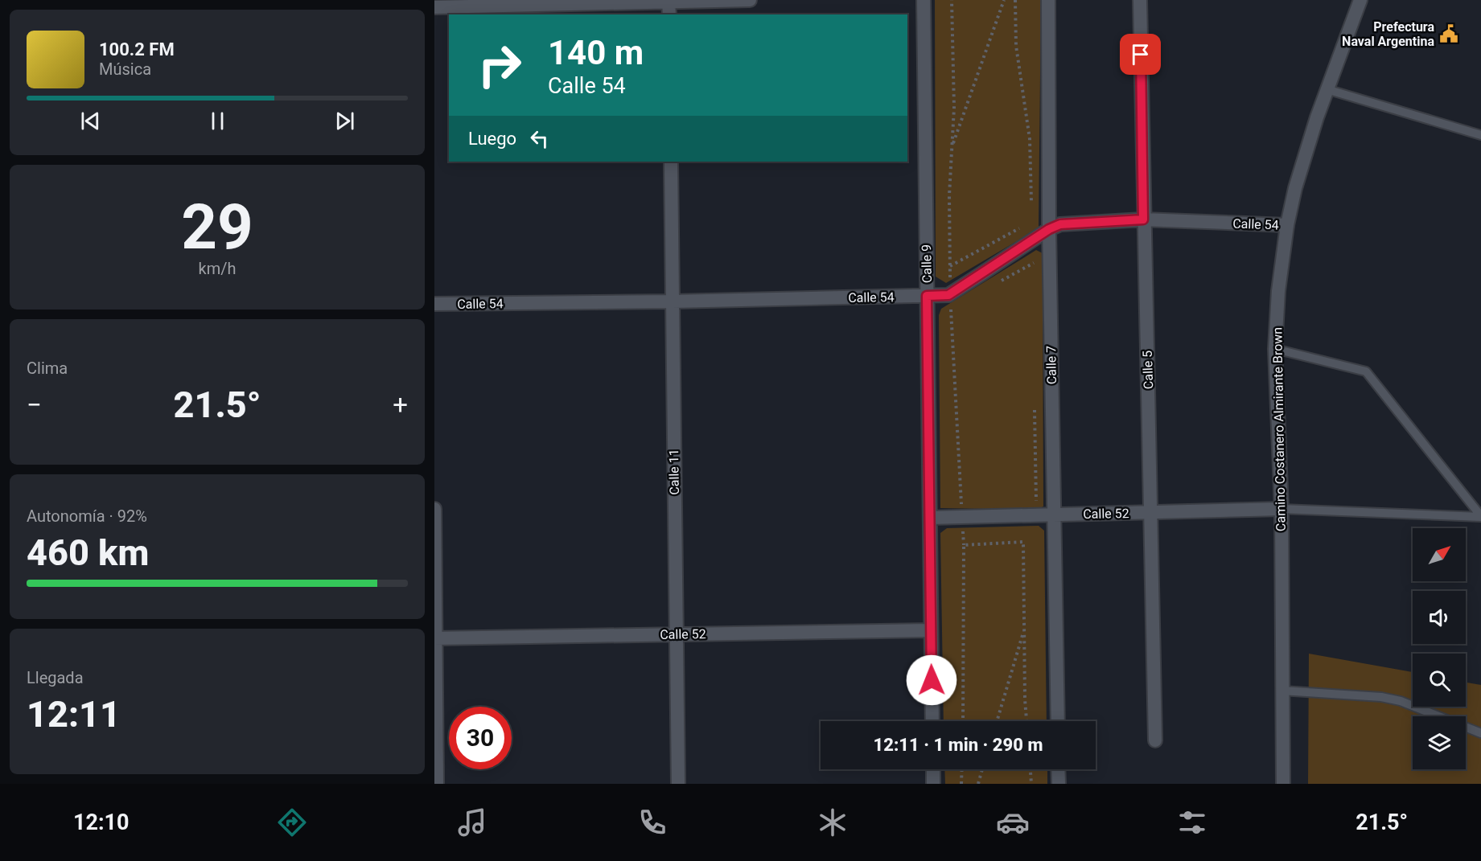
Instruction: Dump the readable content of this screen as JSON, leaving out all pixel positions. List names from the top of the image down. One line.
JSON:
{"streets":{"street":["Calle 54","Calle 9","Calle 7","Calle 5","Camino Costanero Almirante Brown","Calle 11","Calle 52"]},"crossings":[["Calle 54","Calle 9"],["Calle 54","Calle 7"],["Calle 54","Calle 5"],["Calle 54","Camino Costanero Almirante Brown"],["Calle 54","Calle 11"],["Calle 9","Calle 52"],["Calle 7","Calle 52"],["Calle 5","Calle 52"],["Camino Costanero Almirante Brown","Calle 52"],["Calle 11","Calle 52"]],"places":{"public building":["Prefectura Naval Argentina"]},"north":"top right","page":{"turn":["140 m","Calle 54"],"song":["100.2 FM","Música"],"then":"Luego","tile":[["29","km/h"],"Clima",["Autonomía · 92%","460 km"],["Llegada","12:11"]],"heat":["−","21.5°","+"],"limit":"30","trip":"12:11 · 1 min · 290 m","tabs":["12:10","21.5°"]}}
